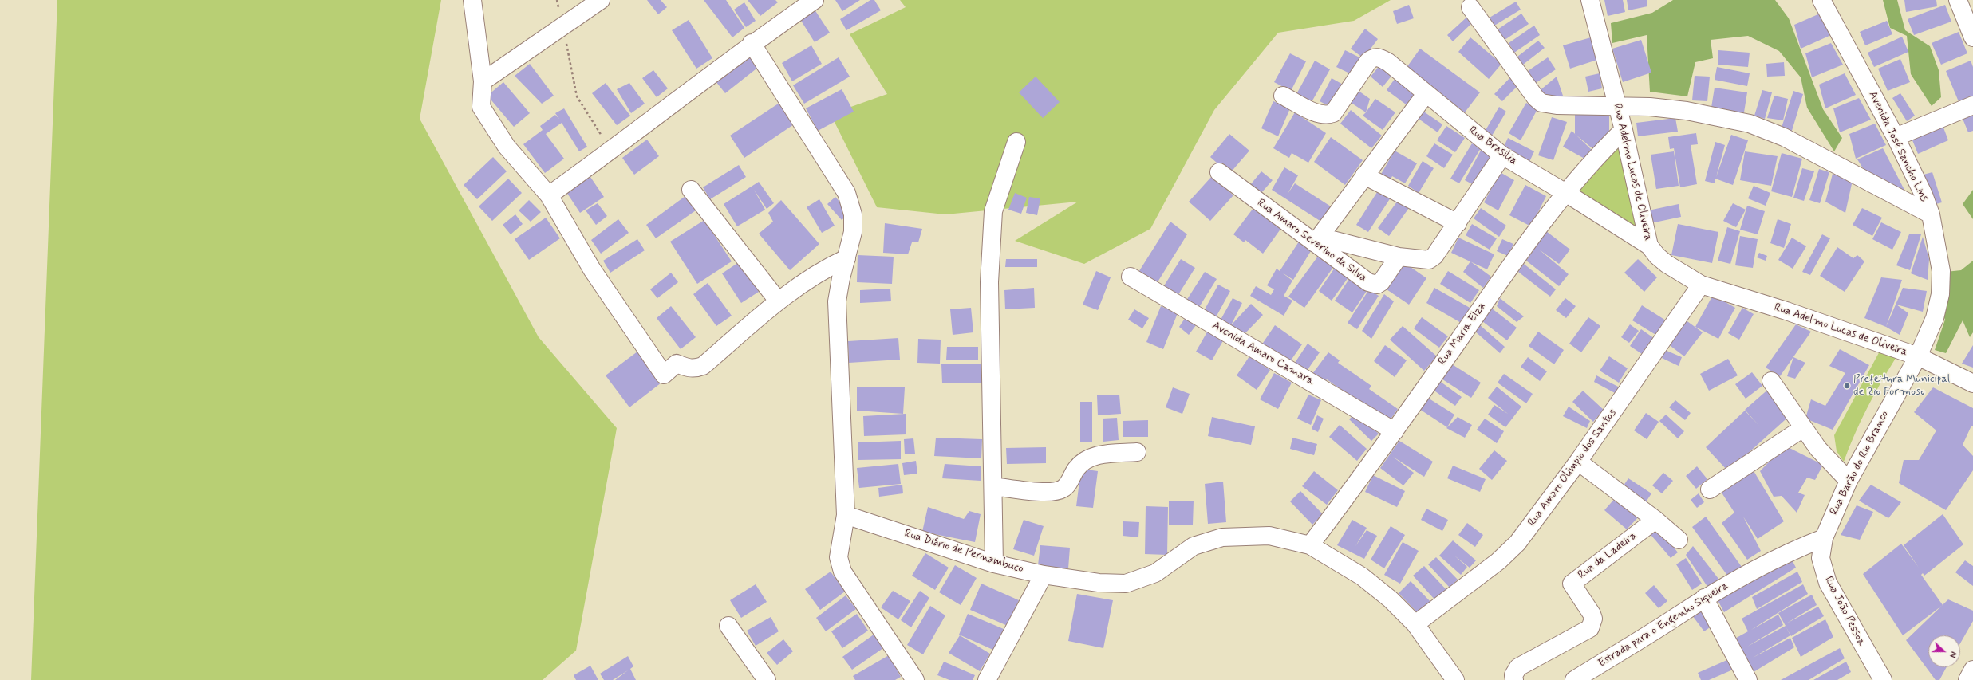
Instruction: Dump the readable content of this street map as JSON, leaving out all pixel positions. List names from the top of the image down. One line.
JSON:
{"streets":{"street":["Rua Brasilia","Avenida José Sancho Lins","Rua Adelmo Lucas de Oliveira","Rua Amaro Severino da Silva","Rua Maria Elza","Avenida Amaro Camara","Rua Barão do Rio Branco","Rua Amaro Olimpio dos Santos","Rua Diário de Pernambuco","Rua da Ladeira","Rua João Pessoa","Estrada para o Engenho Siqueira"]},"crossings":[["Rua Brasilia","Rua Adelmo Lucas de Oliveira"],["Rua Brasilia","Rua Amaro Severino da Silva"],["Rua Brasilia","Rua Maria Elza"],["Avenida José Sancho Lins","Rua Adelmo Lucas de Oliveira"],["Avenida José Sancho Lins","Rua Barão do Rio Branco"],["Rua Adelmo Lucas de Oliveira","Rua Maria Elza"],["Rua Adelmo Lucas de Oliveira","Rua Barão do Rio Branco"],["Rua Adelmo Lucas de Oliveira","Rua Amaro Olimpio dos Santos"],["Rua Maria Elza","Avenida Amaro Camara"],["Rua Maria Elza","Rua Diário de Pernambuco"],["Rua Barão do Rio Branco","Rua João Pessoa"],["Rua Barão do Rio Branco","Estrada para o Engenho Siqueira"],["Rua Amaro Olimpio dos Santos","Rua Diário de Pernambuco"],["Rua João Pessoa","Estrada para o Engenho Siqueira"]],"places":["Prefeitura Municipal de Rio Formoso"],"north":"right"}
